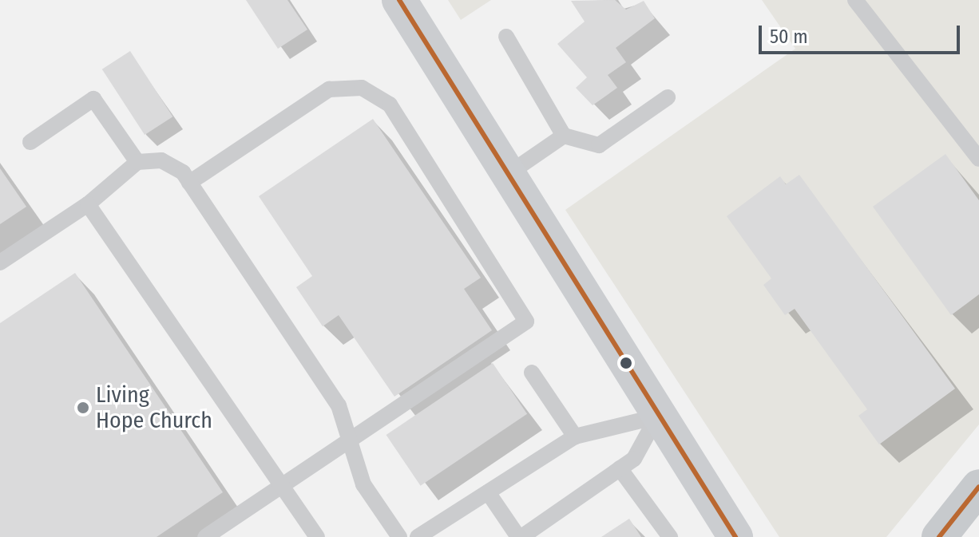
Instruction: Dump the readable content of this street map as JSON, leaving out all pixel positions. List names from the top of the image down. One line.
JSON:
{"places":["Living Hope Church"],"scale_bar":"50 m"}
